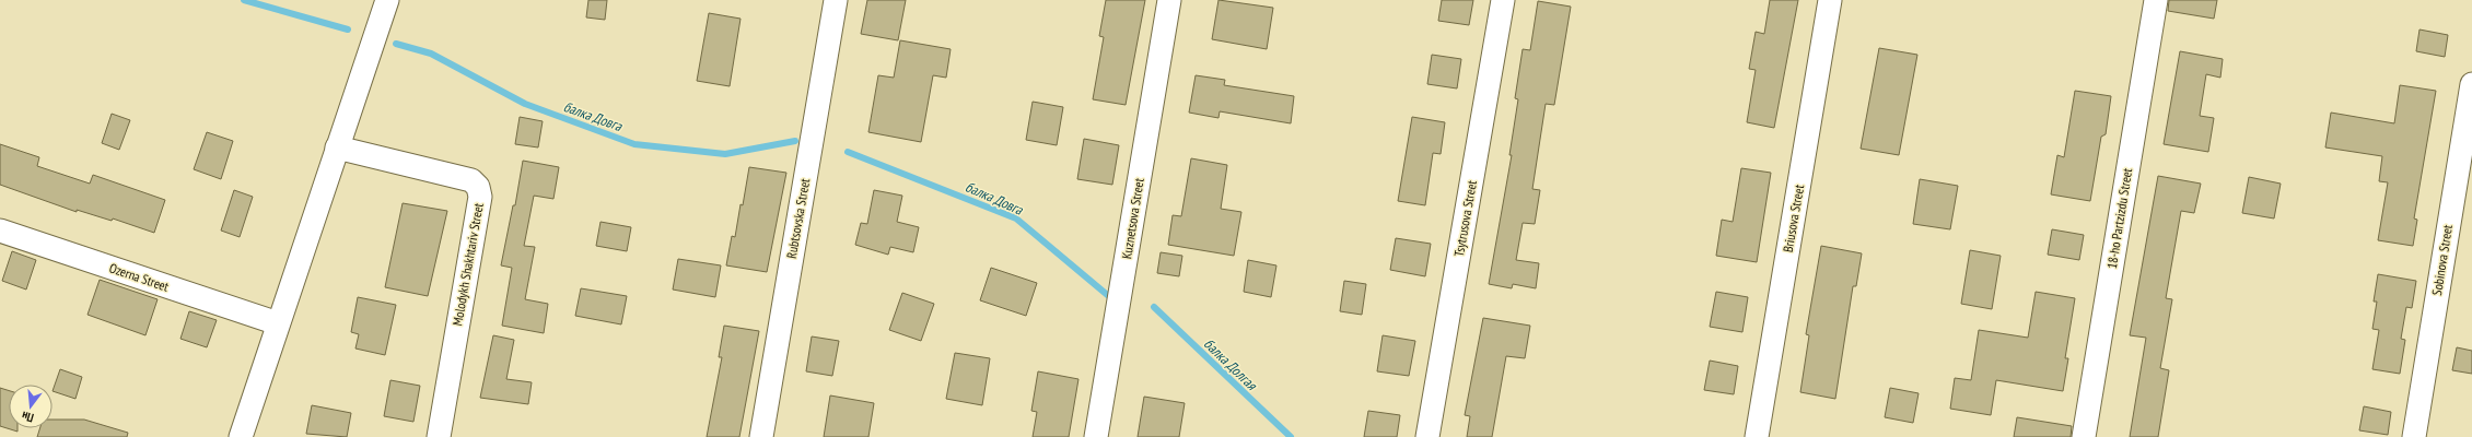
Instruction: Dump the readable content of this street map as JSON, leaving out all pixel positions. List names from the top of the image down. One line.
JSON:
{"streets":{"street":["Rubtsovska Street","Kuznetsova Street","Tsytrusova Street","Briusova Street","18-ho Partzizdu Street","Sobinova Street","Molodykh Shakhtariv Street","Ozerna Street"]},"water":["балка Довга","балка Долгая"],"north":"bottom"}
